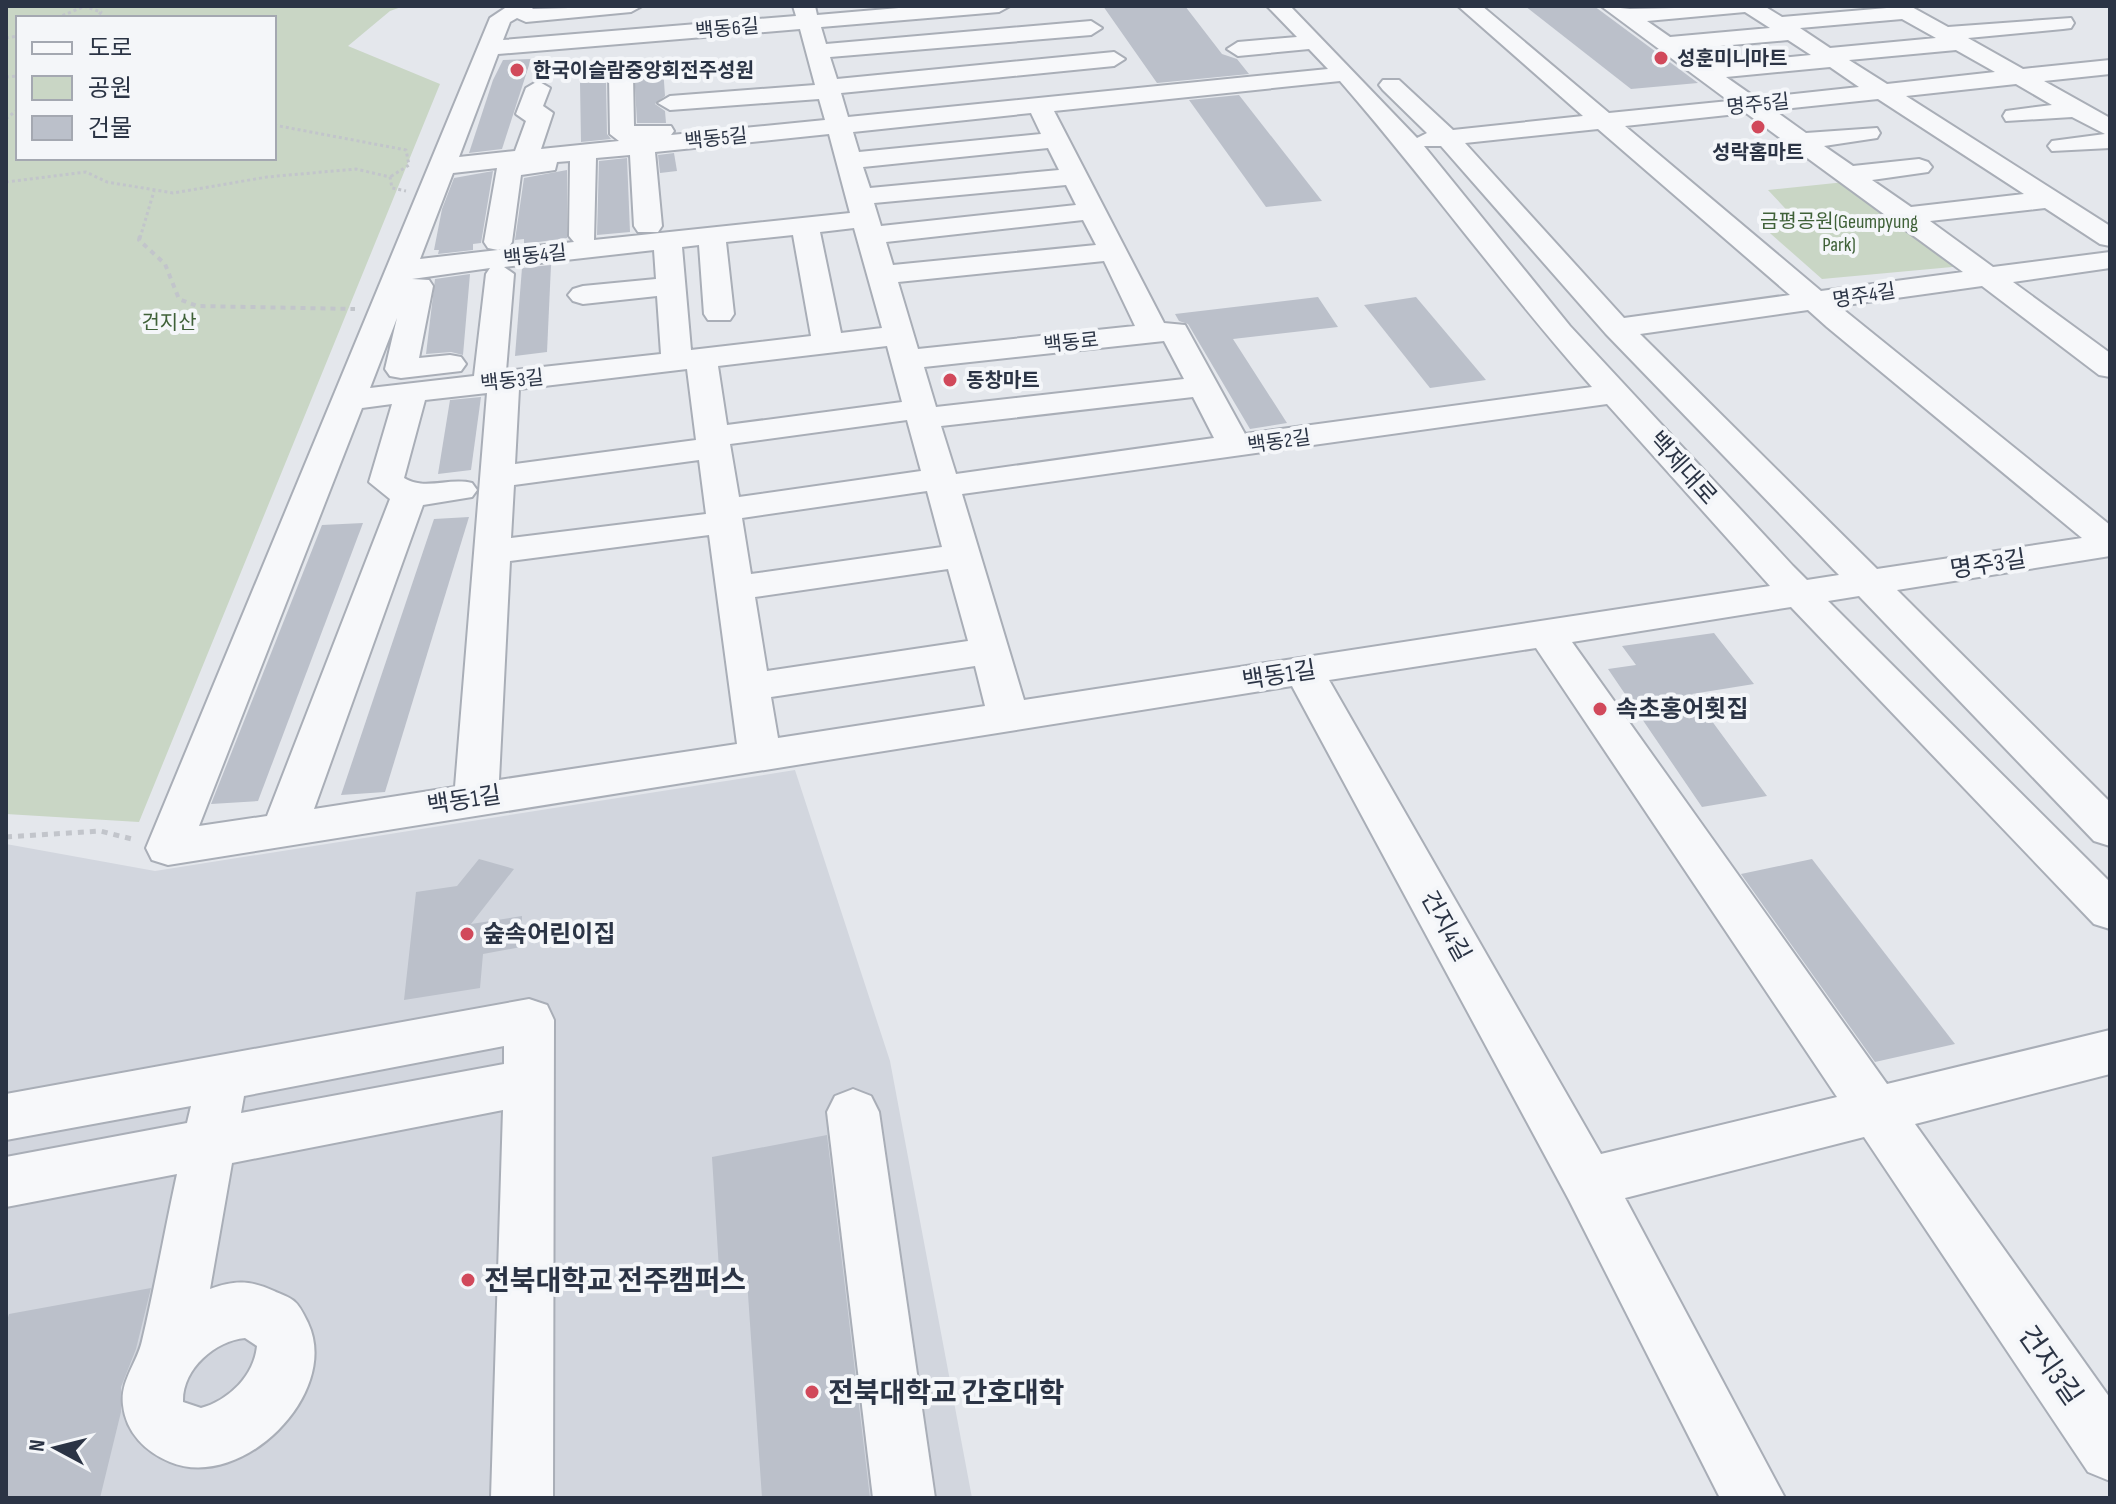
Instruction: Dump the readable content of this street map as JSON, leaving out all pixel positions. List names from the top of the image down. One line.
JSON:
{"streets":{"street":["백동6길","명주5길","백동5길","백동4길","명주4길","백동로","백동3길","백동2길","백제대로","명주3길","백동1길","건지4길","건지3길"]},"crossings":[["백동6길","백동5길"],["명주5길","백제대로"],["백동5길","백제대로"],["명주4길","백제대로"],["백동로","백동3길"],["백동2길","백제대로"],["백제대로","명주3길"],["백제대로","백동1길"],["명주3길","백동1길"],["백동1길","건지4길"]],"parks":["금평공원(Geumpyung Park)","건지산"],"places":["성훈미니마트","한국이슬람중앙회전주성원","성락홈마트","동창마트","속초홍어횟집","숲속어린이집","전북대학교 전주캠퍼스","전북대학교 간호대학"],"legend":["도로","공원","건물"],"north":"left"}
